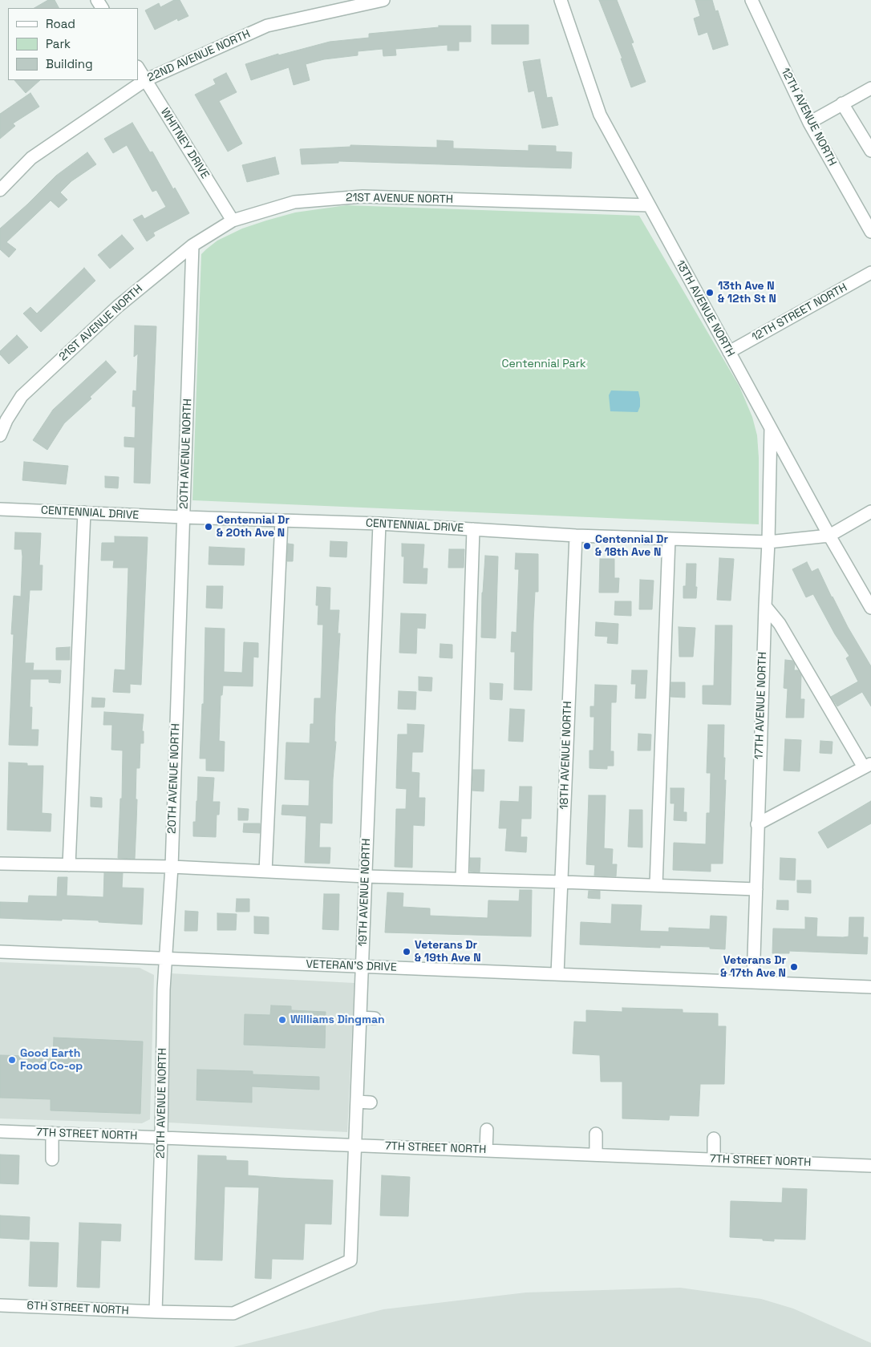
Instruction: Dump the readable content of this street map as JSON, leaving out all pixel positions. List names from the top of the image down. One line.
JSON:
{"streets":{"street":["22ND AVENUE NORTH","12TH AVENUE NORTH","WHITNEY DRIVE","21ST AVENUE NORTH","13TH AVENUE NORTH","12TH STREET NORTH","20TH AVENUE NORTH","CENTENNIAL DRIVE","17TH AVENUE NORTH","18TH AVENUE NORTH","19TH AVENUE NORTH","VETERAN'S DRIVE","7TH STREET NORTH","6TH STREET NORTH"]},"crossings":[["22ND AVENUE NORTH","WHITNEY DRIVE"],["WHITNEY DRIVE","21ST AVENUE NORTH"],["21ST AVENUE NORTH","13TH AVENUE NORTH"],["21ST AVENUE NORTH","20TH AVENUE NORTH"],["13TH AVENUE NORTH","12TH STREET NORTH"],["13TH AVENUE NORTH","CENTENNIAL DRIVE"],["13TH AVENUE NORTH","17TH AVENUE NORTH"],["20TH AVENUE NORTH","CENTENNIAL DRIVE"],["20TH AVENUE NORTH","VETERAN'S DRIVE"],["20TH AVENUE NORTH","7TH STREET NORTH"],["20TH AVENUE NORTH","6TH STREET NORTH"],["CENTENNIAL DRIVE","17TH AVENUE NORTH"],["CENTENNIAL DRIVE","18TH AVENUE NORTH"],["CENTENNIAL DRIVE","19TH AVENUE NORTH"],["17TH AVENUE NORTH","VETERAN'S DRIVE"],["18TH AVENUE NORTH","VETERAN'S DRIVE"],["19TH AVENUE NORTH","VETERAN'S DRIVE"],["19TH AVENUE NORTH","7TH STREET NORTH"],["19TH AVENUE NORTH","6TH STREET NORTH"]],"parks":["Centennial Park"],"places":["13th Ave N & 12th St N","Centennial Dr & 20th Ave N","Centennial Dr & 18th Ave N","Veterans Dr & 19th Ave N","Veterans Dr & 17th Ave N","Williams Dingman","Good Earth Food Co-op"],"legend":["Road","Park","Building"]}
